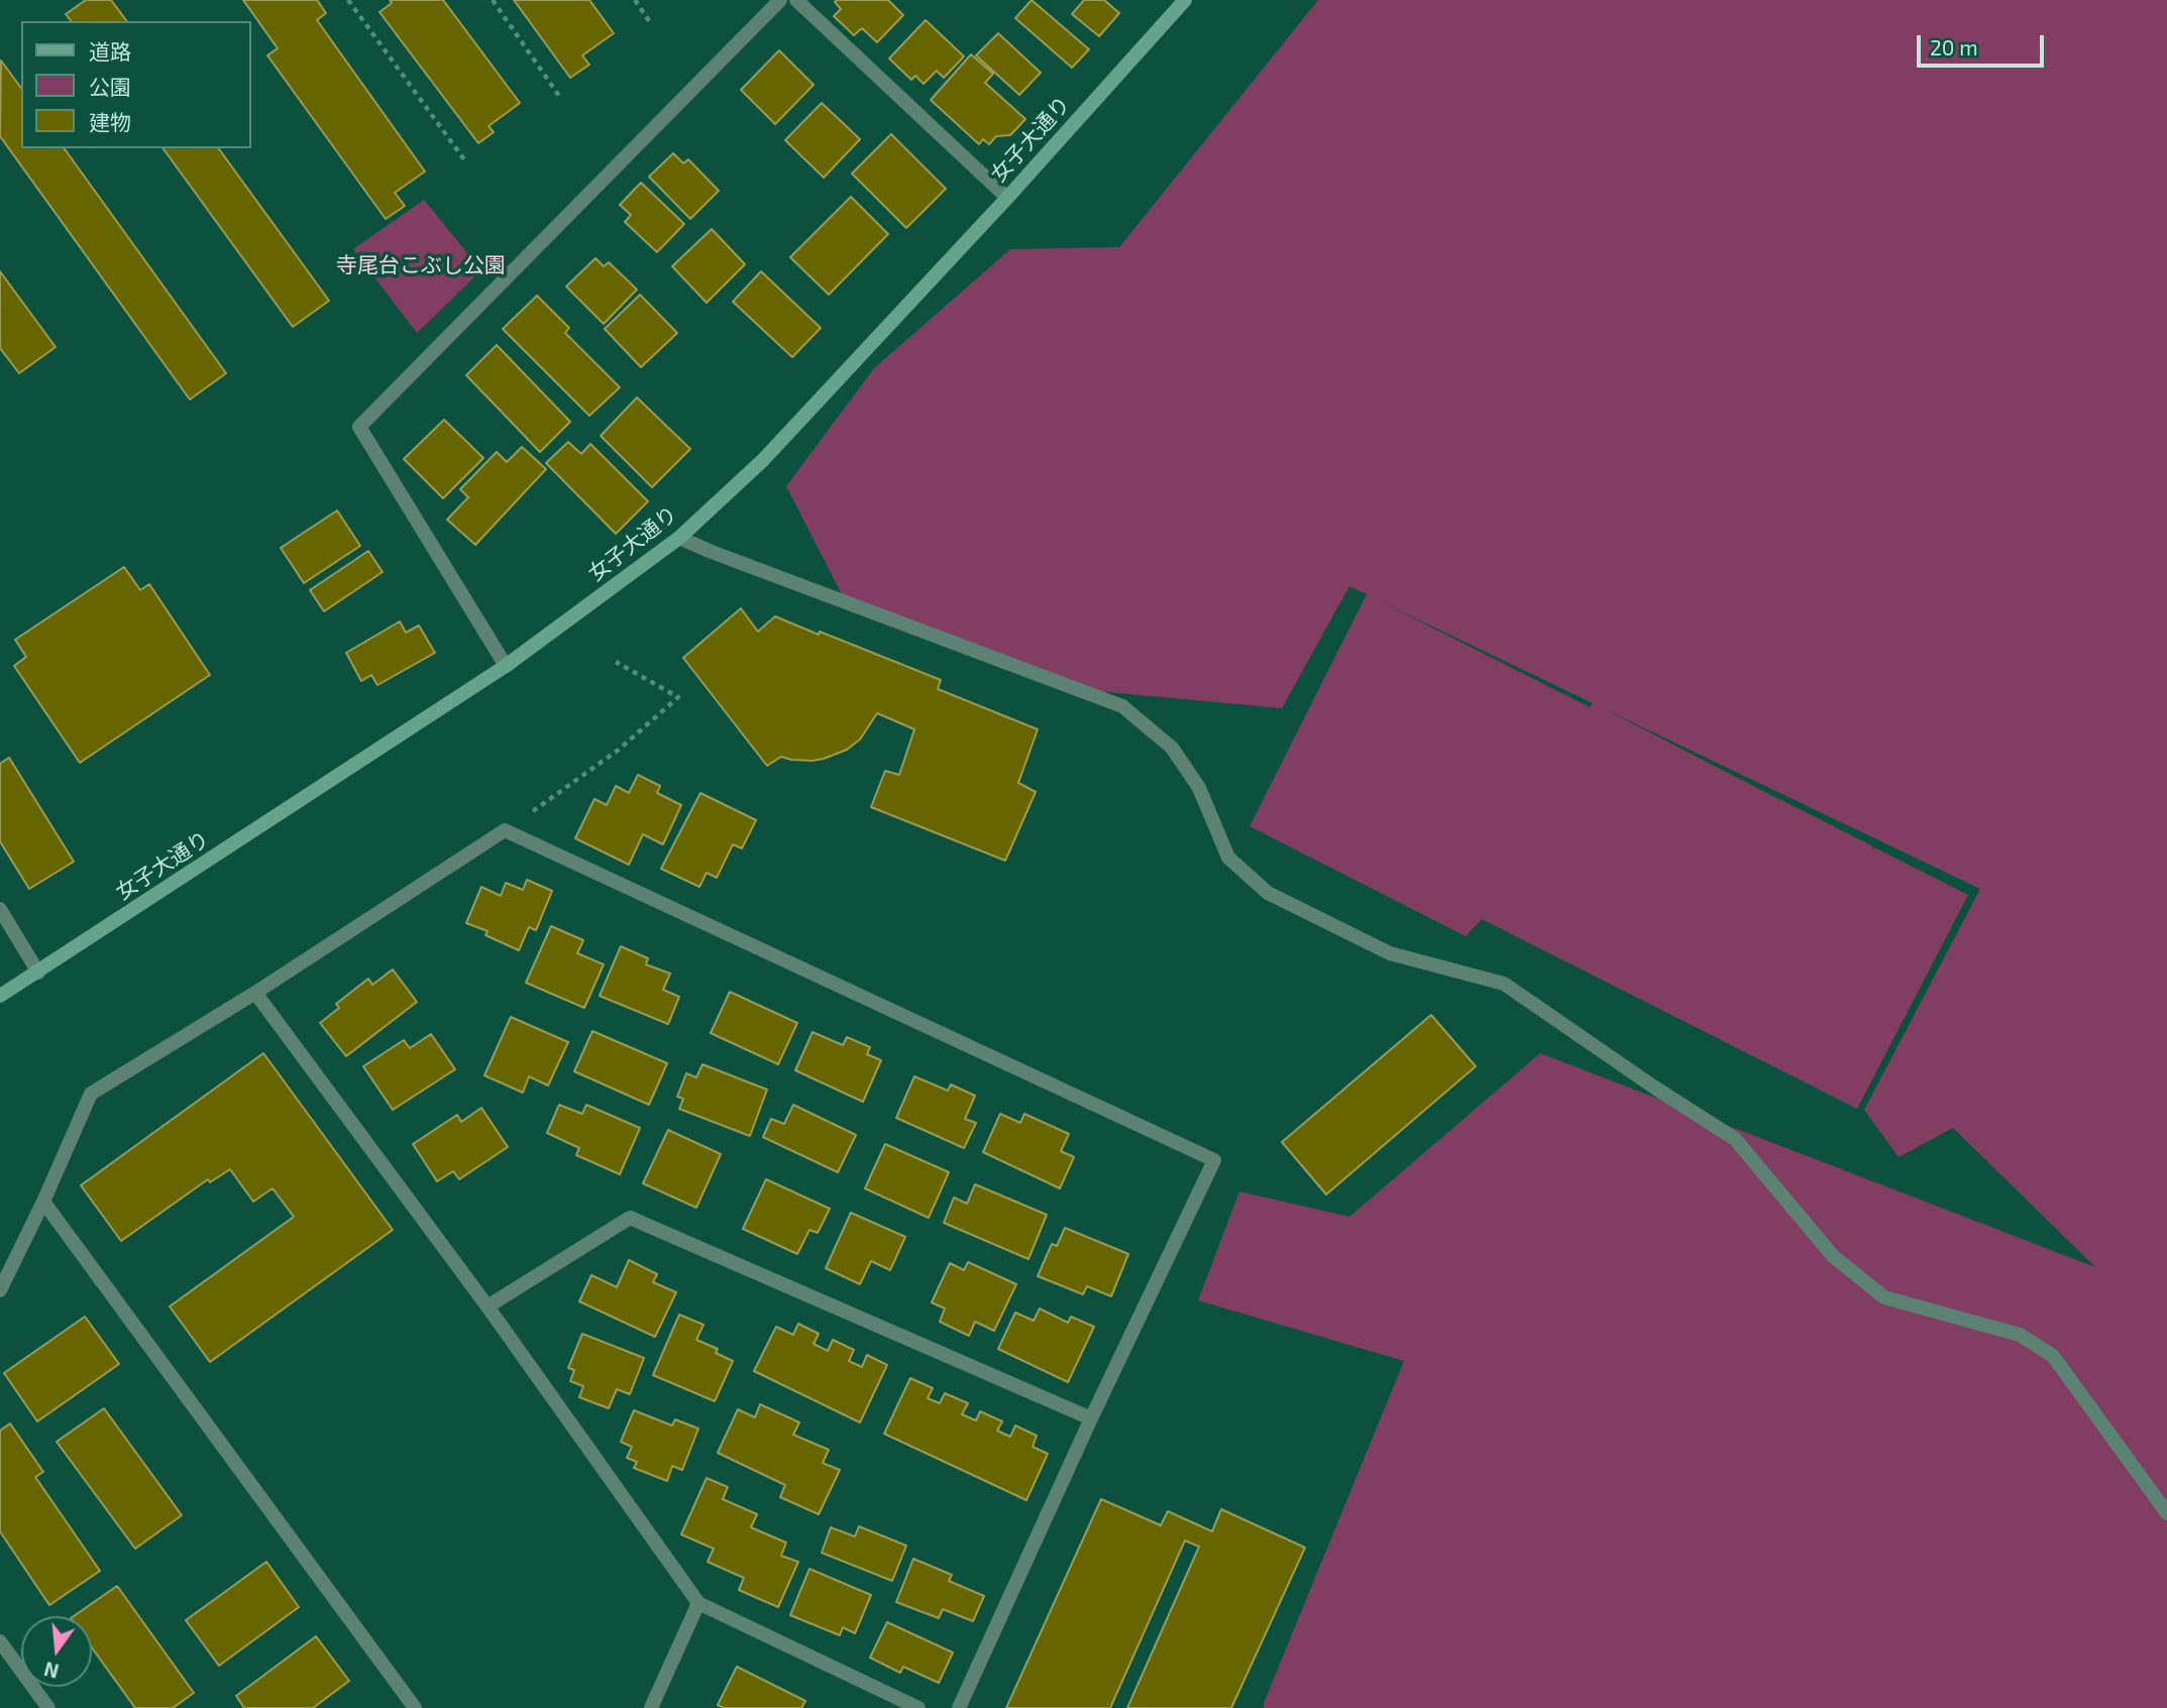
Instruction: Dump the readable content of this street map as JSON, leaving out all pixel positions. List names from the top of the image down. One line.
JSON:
{"streets":{"street":["女子大通り"]},"parks":["寺尾台こぶし公園"],"legend":["道路","公園","建物"],"scale_bar":"20 m","north":"bottom"}
